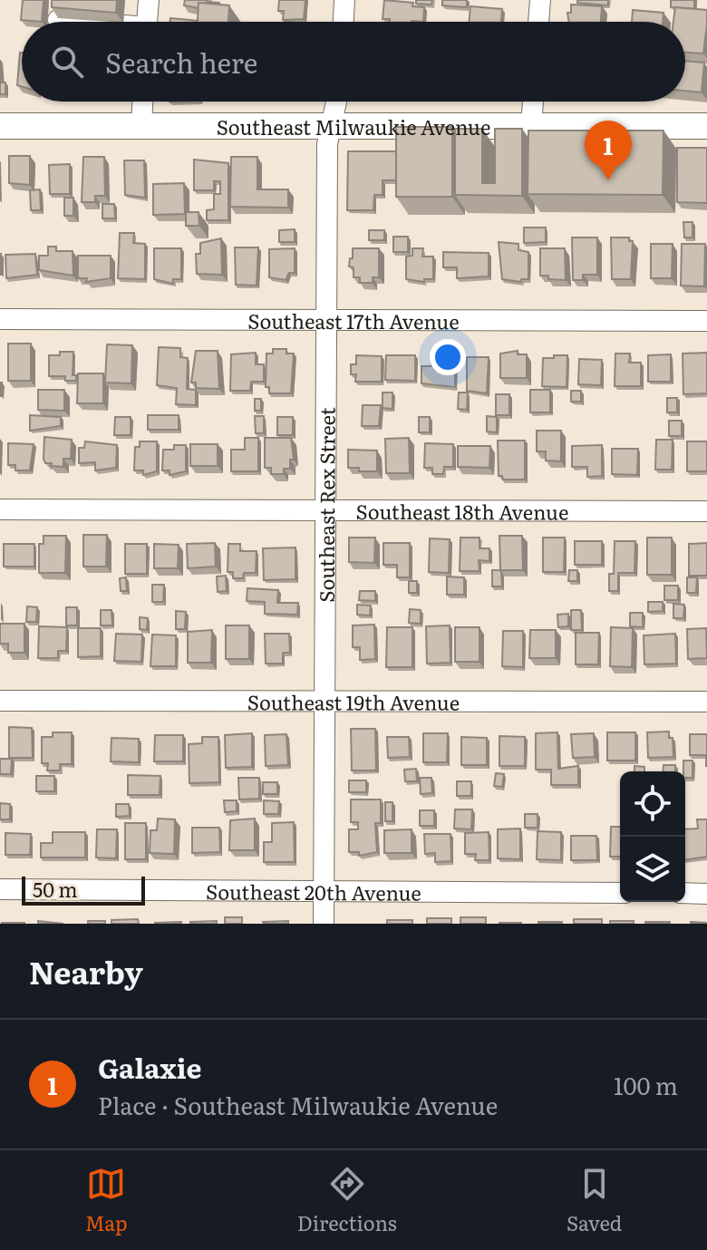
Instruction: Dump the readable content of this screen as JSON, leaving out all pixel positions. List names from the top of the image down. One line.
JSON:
{"streets":{"main road":["Southeast Milwaukie Avenue"],"street":["Southeast 17th Avenue","Southeast Rex Street","Southeast 18th Avenue","Southeast 19th Avenue","Southeast 20th Avenue"]},"crossings":[["Southeast Milwaukie Avenue","Southeast Rex Street"],["Southeast 17th Avenue","Southeast Rex Street"],["Southeast Rex Street","Southeast 18th Avenue"],["Southeast Rex Street","Southeast 19th Avenue"],["Southeast Rex Street","Southeast 20th Avenue"]],"scale_bar":"50 m","page":{"search":"Search here","pins":"1","scale":"50 m","heading":"Nearby","list":[{"mark":"1","name":"Galaxie","note":"Place · Southeast Milwaukie Avenue","value":"100 m"}],"nav":["Map","Directions","Saved"]}}
